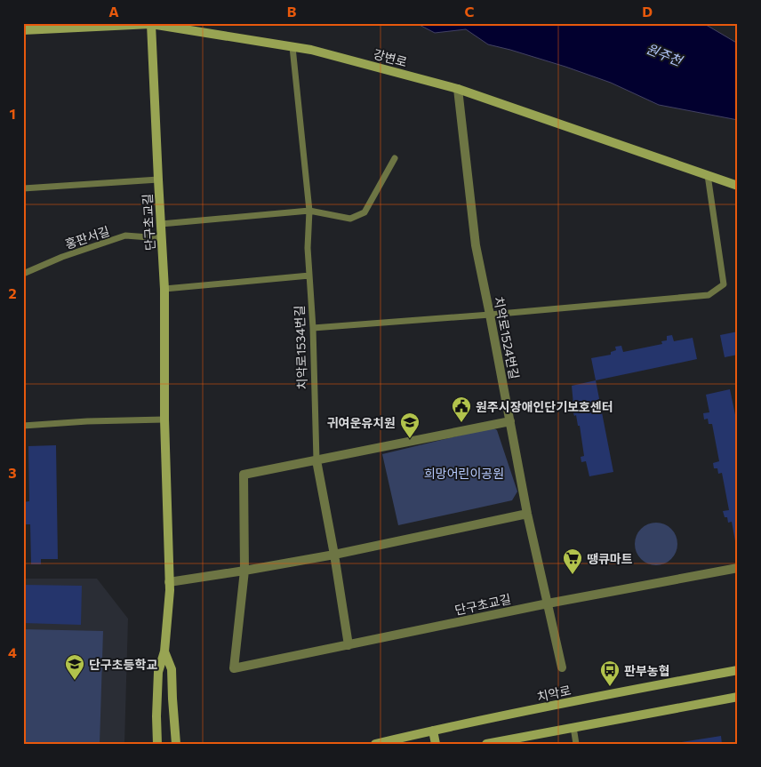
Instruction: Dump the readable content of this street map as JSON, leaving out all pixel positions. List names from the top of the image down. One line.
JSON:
{"streets":{"street":["강변로","단구초교길","치악로1524번길","치악로1534번길","치악로"],"lane":["홍판서길"]},"crossings":[["강변로","단구초교길"],["강변로","치악로1524번길"],["강변로","치악로1534번길"],["단구초교길","홍판서길"],["단구초교길","치악로1524번길"],["단구초교길","치악로1534번길"]],"water":["원주천"],"parks":["희망어린이공원"],"places":{"public building":["원주시장애인단기보호센터"],"school or university":["귀여운유치원","단구초등학교"],"supermarket":["땡큐마트"],"bus stop":["판부농협"]},"grid":{"columns":["A","B","C","D"],"rows":["1","2","3","4"]}}
